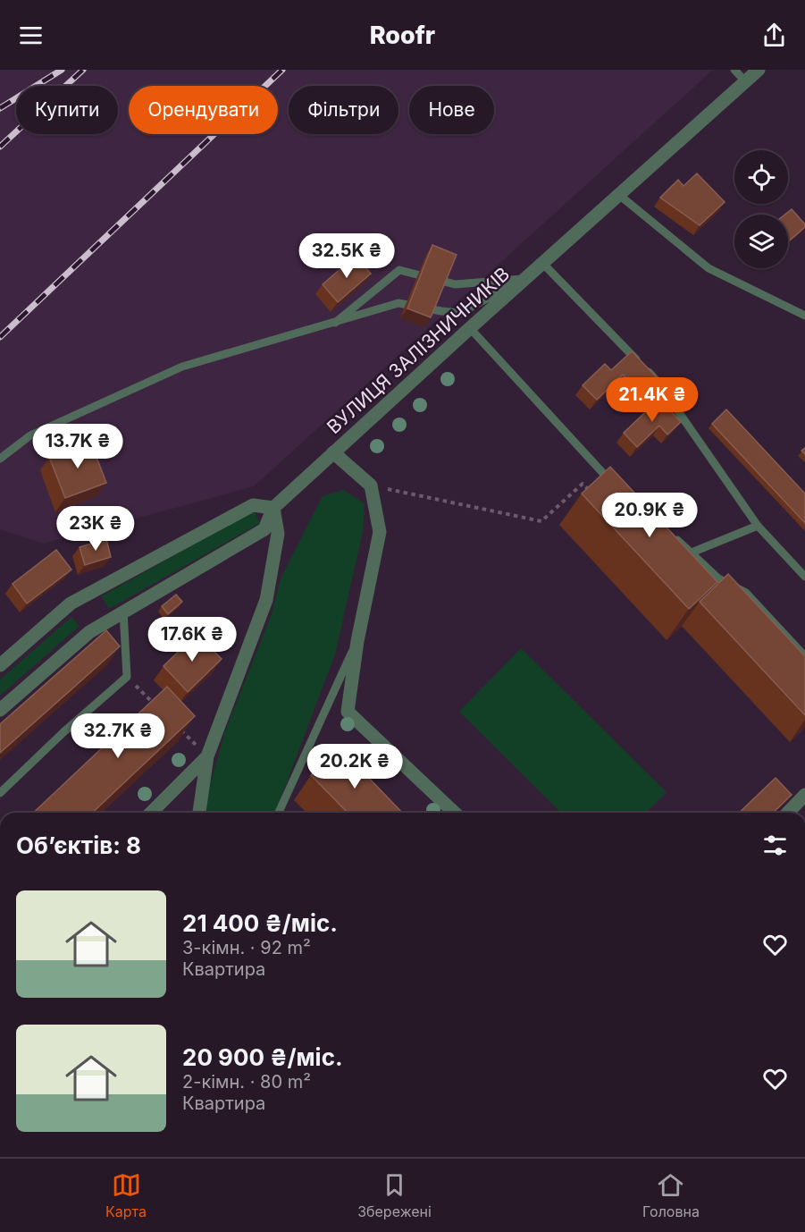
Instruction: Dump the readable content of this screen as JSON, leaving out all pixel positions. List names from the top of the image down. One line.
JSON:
{"streets":{"street":["ВУЛИЦЯ ЗАЛІЗНИЧНИКІВ"]},"page":{"header":"Roofr","chip":["Купити","Орендувати","Фільтри","Нове"],"price":["32.5K ₴","21.4K ₴","13.7K ₴","20.9K ₴","23K ₴","17.6K ₴","32.7K ₴","20.2K ₴"],"heading":"Об’єктів: 8","list":[{"name":"21 400 ₴/міс.","note":"3-кімн. · 92 m² · Квартира"},{"name":"20 900 ₴/міс.","note":"2-кімн. · 80 m² · Квартира"}],"tabs":["Карта","Збережені","Головна"]}}
